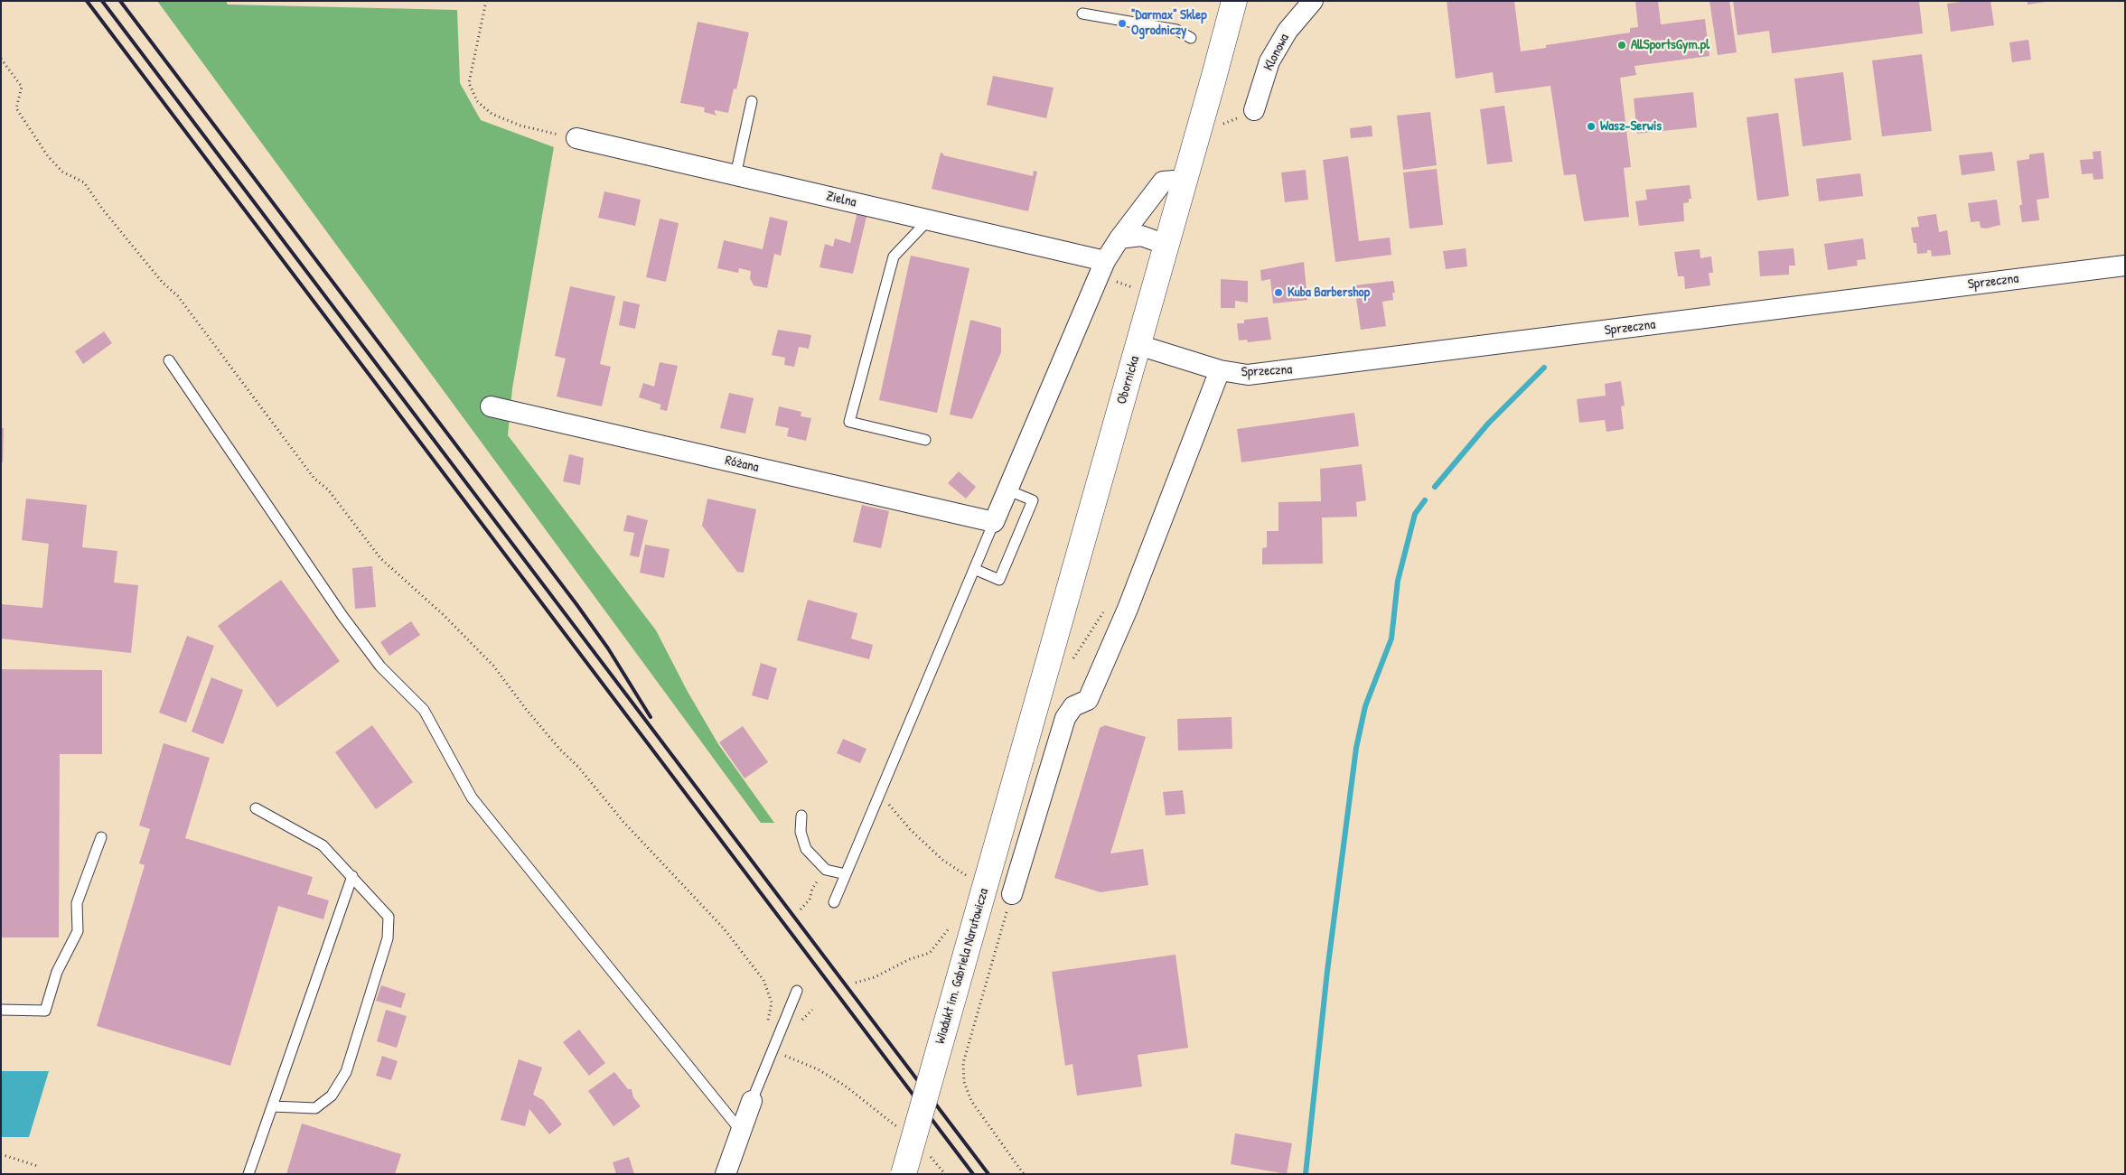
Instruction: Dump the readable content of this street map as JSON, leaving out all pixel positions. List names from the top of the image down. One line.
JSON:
{"streets":{"main road":["Obornicka","Wiadukt im. Gabriela Narutowicza"],"street":["Klonowa","Zielna","Sprzeczna","Różana"]},"crossings":[["Sprzeczna","Obornicka"],["Obornicka","Wiadukt im. Gabriela Narutowicza"]],"places":["\"Darmax\" Sklep Ogrodniczy","AllSportsGym.pl","Wasz-Serwis","Kuba Barbershop"]}
